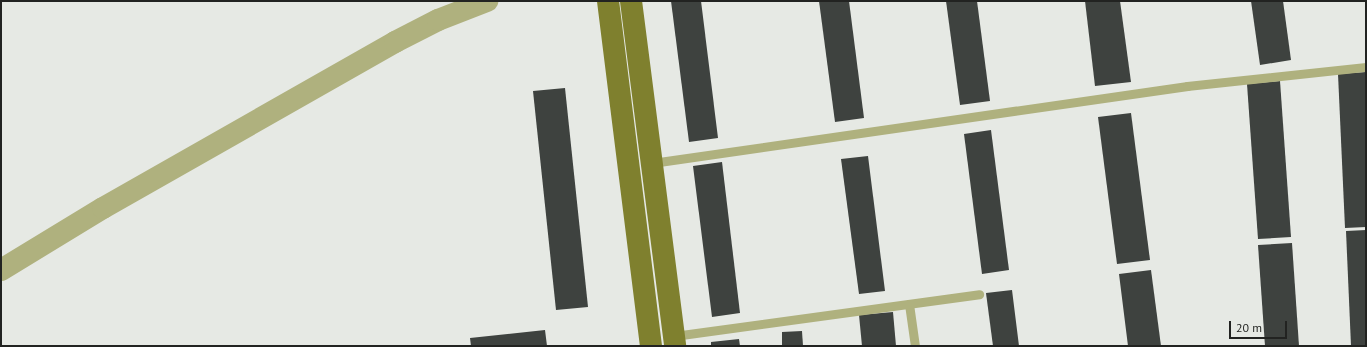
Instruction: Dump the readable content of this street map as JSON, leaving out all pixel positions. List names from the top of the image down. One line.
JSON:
{"scale_bar":"20 m"}
